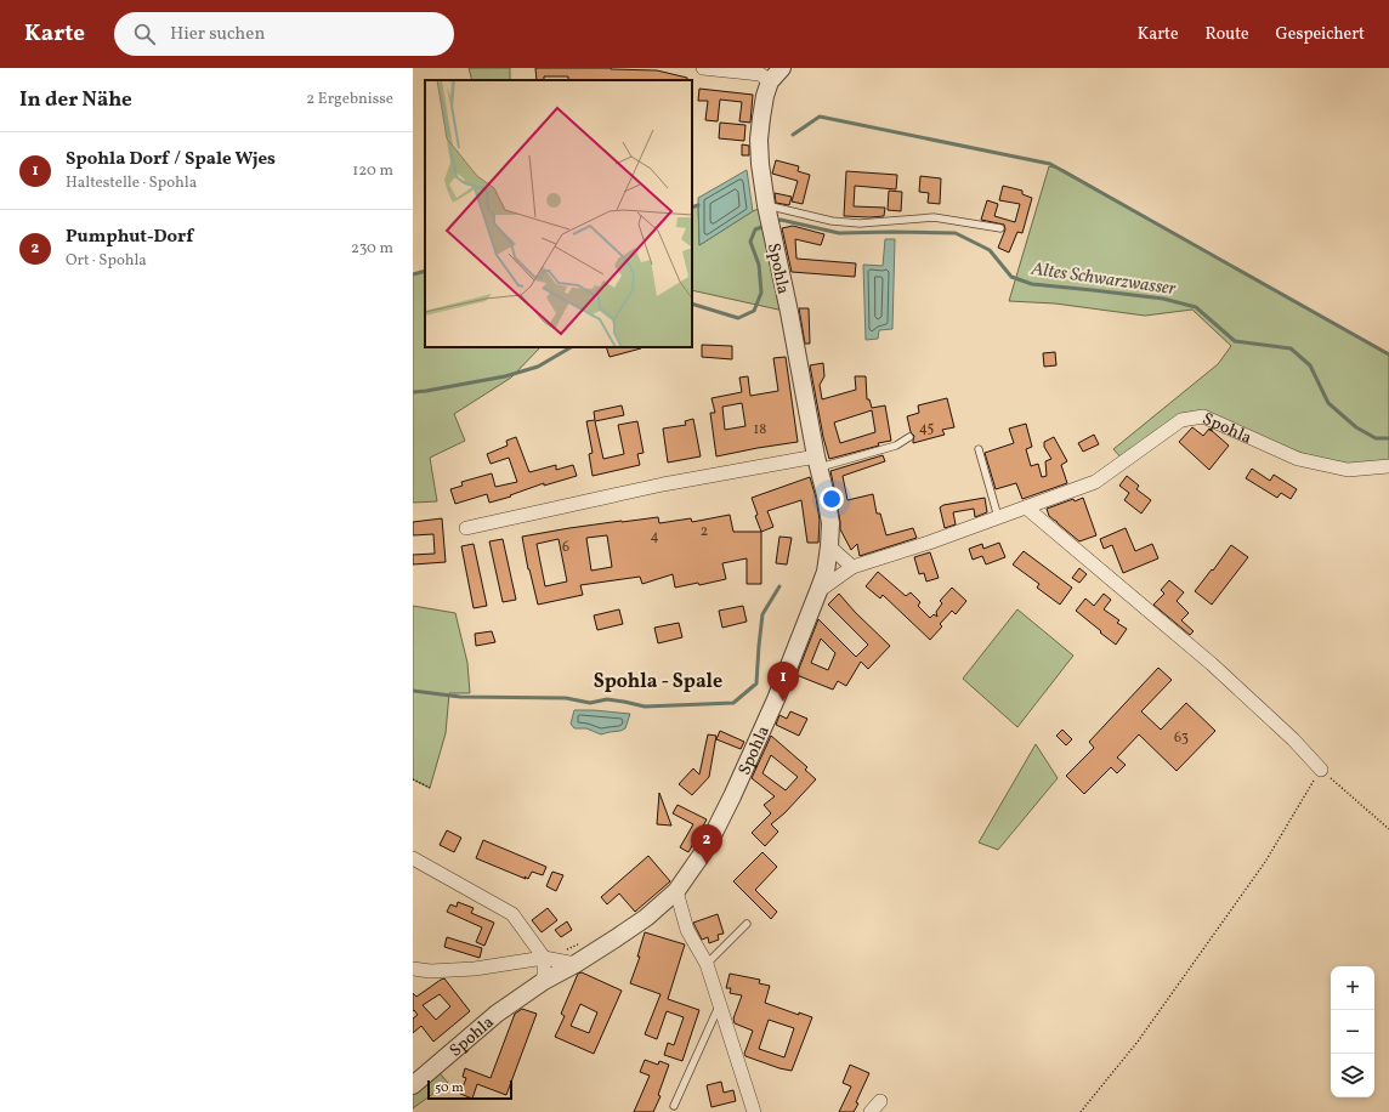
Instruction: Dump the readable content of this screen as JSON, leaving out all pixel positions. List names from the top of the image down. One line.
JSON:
{"streets":{"street":["Spohla"]},"districts":["Spohla - Spale"],"water":["Altes Schwarzwasser"],"house_numbers":["45","18","2","4","6","63"],"scale_bar":"50 m","page":{"header":"Karte","search":"Hier suchen","nav":["Karte","Route","Gespeichert"],"heading":["In der Nähe","2 Ergebnisse"],"list":[{"mark":"1","name":"Spohla Dorf / Spale Wjes","note":"Haltestelle · Spohla","value":"120 m"},{"mark":"2","name":"Pumphut-Dorf","note":"Ort · Spohla","value":"230 m"}],"pins":["1","2"],"map_buttons":["+","−"],"scale":"50 m"}}
